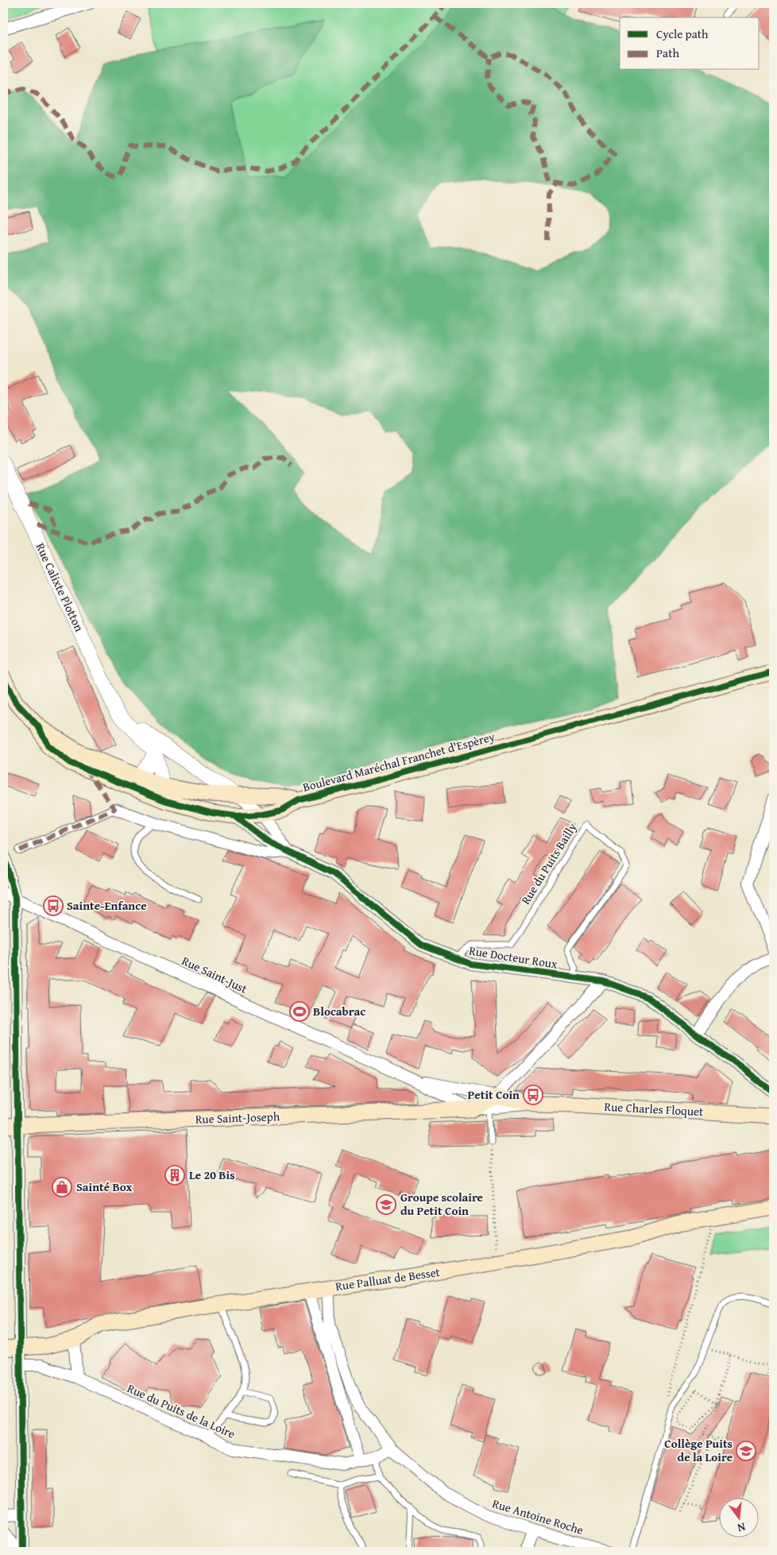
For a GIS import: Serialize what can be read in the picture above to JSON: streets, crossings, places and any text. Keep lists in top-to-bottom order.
{
  "streets": {
    "main road": [
      "Boulevard Maréchal Franchet d'Espèrey",
      "Rue Charles Floquet",
      "Rue Saint-Joseph",
      "Rue Palluat de Besset"
    ],
    "street": [
      "Rue Calixte Plotton",
      "Rue Docteur Roux",
      "Rue Saint-Just",
      "Rue du Puits de la Loire",
      "Rue Antoine Roche"
    ],
    "lane": ["Rue du Puits Bailly"]
  },
  "crossings": [
    ["Rue Calixte Plotton", "Boulevard Maréchal Franchet d'Espèrey"],
    ["Rue Calixte Plotton", "Rue Docteur Roux"],
    ["Boulevard Maréchal Franchet d'Espèrey", "Rue Docteur Roux"],
    ["Rue du Puits Bailly", "Rue Docteur Roux"],
    ["Rue Saint-Just", "Rue Charles Floquet"],
    ["Rue Saint-Just", "Rue Saint-Joseph"],
    ["Rue Palluat de Besset", "Rue Antoine Roche"],
    ["Rue du Puits de la Loire", "Rue Antoine Roche"]
  ],
  "places": {
    "bus stop": ["Sainte-Enfance", "Petit Coin"],
    "sports": ["Blocabrac"],
    "building": ["Le 20 Bis"],
    "shop": ["Sainté Box"],
    "school or university": ["Groupe scolaire du Petit Coin", "Collège Puits de la Loire"]
  },
  "legend": ["Cycle path", "Path"],
  "north": "bottom"
}
